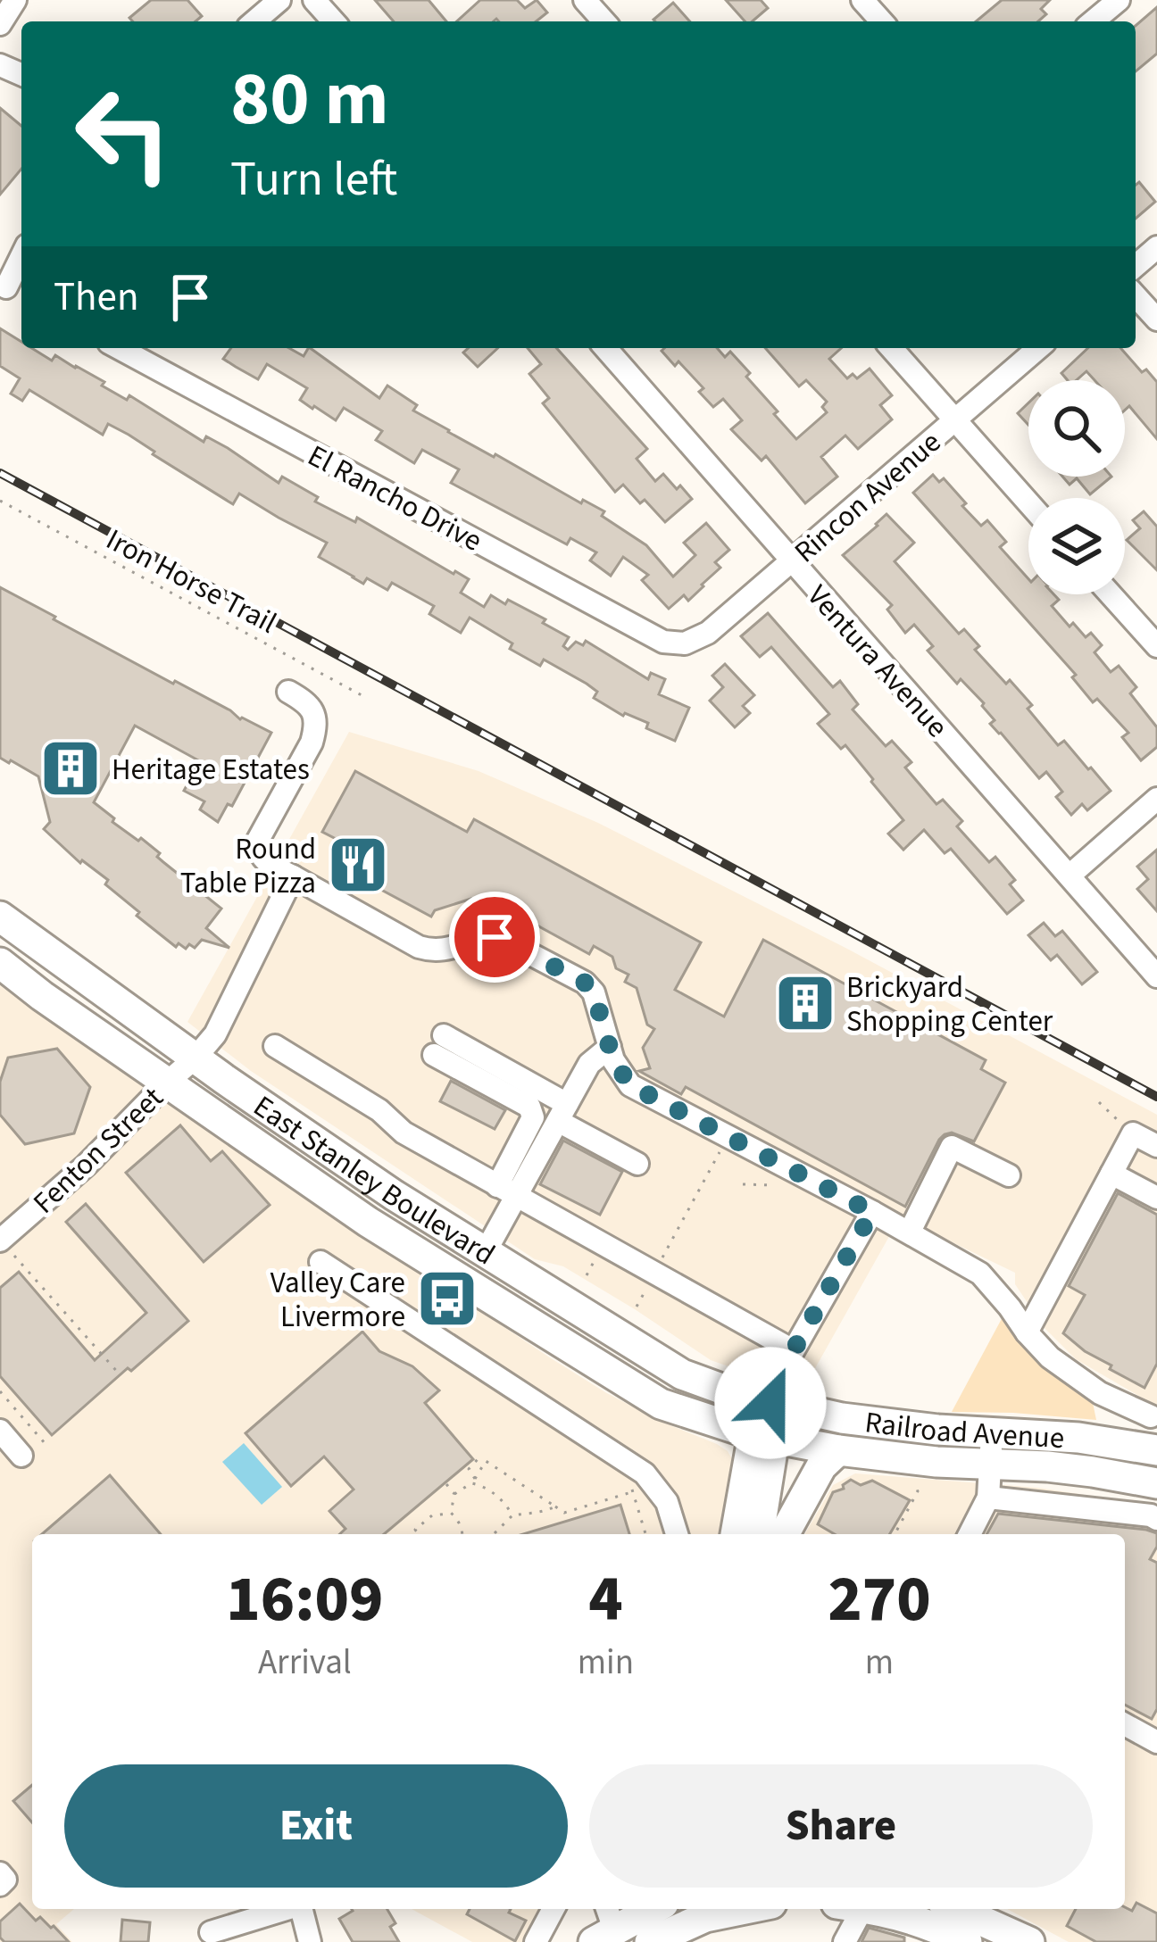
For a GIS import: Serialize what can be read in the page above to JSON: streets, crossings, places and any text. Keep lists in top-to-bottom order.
{
  "streets": {
    "main road": ["East Stanley Boulevard", "Railroad Avenue"],
    "street": [
      "Rincon Avenue",
      "El Rancho Drive",
      "Ventura Avenue",
      "Fenton Street"
    ],
    "path": ["Iron Horse Trail"]
  },
  "crossings": [
    ["Rincon Avenue", "El Rancho Drive"],
    ["Rincon Avenue", "Ventura Avenue"],
    ["Fenton Street", "East Stanley Boulevard"],
    ["East Stanley Boulevard", "Railroad Avenue"]
  ],
  "places": {
    "building": ["Heritage Estates", "Brickyard Shopping Center"],
    "restaurant": ["Round Table Pizza"],
    "bus stop": ["Valley Care Livermore"]
  },
  "page": {
    "turn": ["80 m", "Turn left"],
    "then": "Then",
    "eta": [
      "16:09",
      "Arrival",
      "4",
      "min",
      "270",
      "m"
    ],
    "buttons": ["Exit", "Share"]
  }
}
